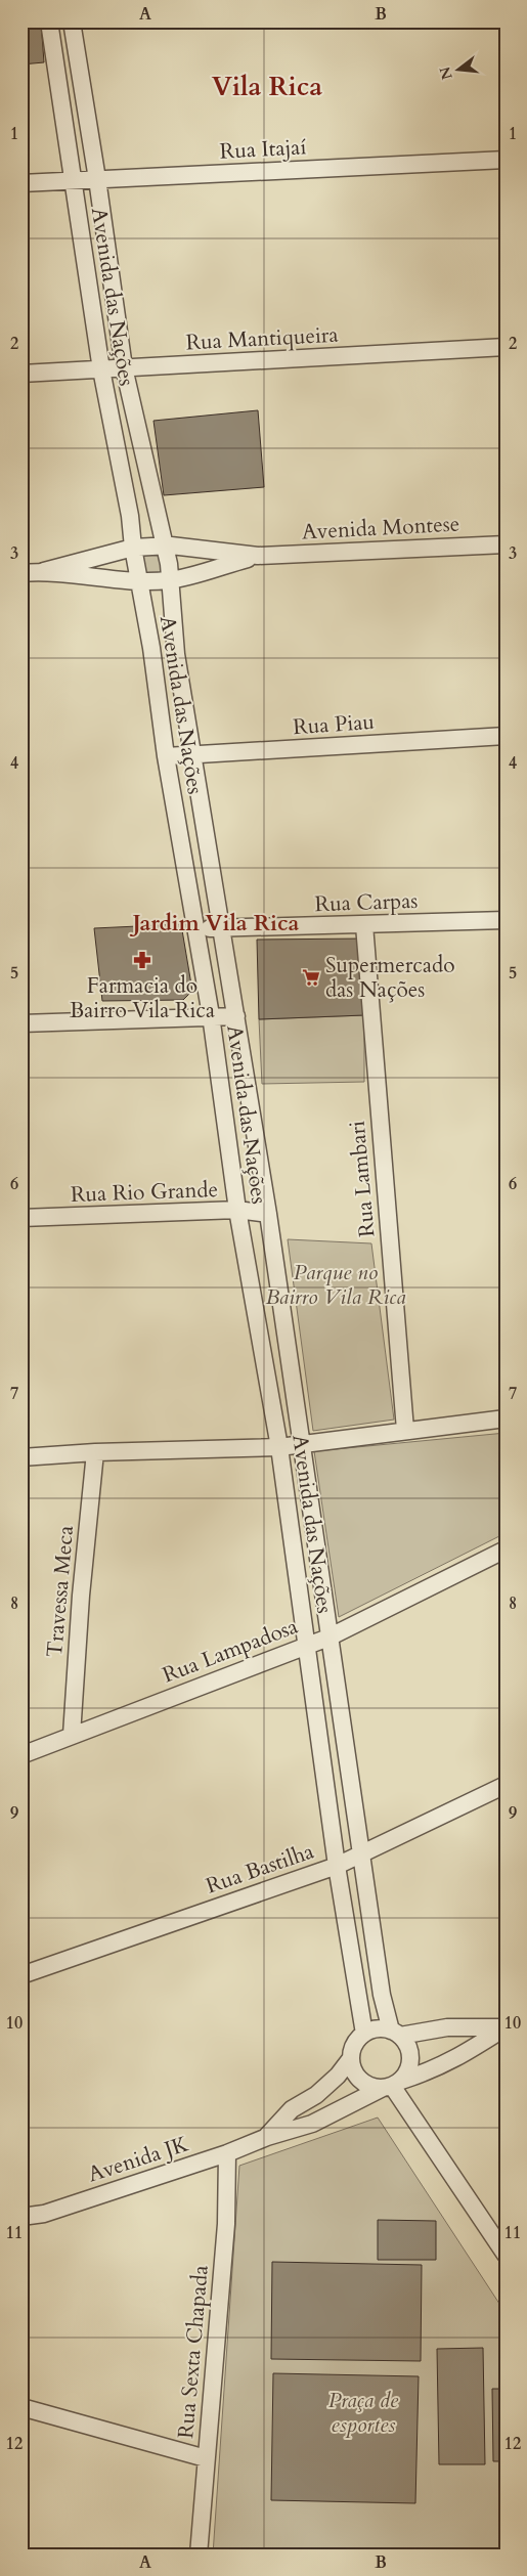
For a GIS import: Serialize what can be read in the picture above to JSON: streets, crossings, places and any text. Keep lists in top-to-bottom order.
{
  "streets": {
    "street": [
      "Rua Itajaí",
      "Avenida das Nações",
      "Rua Mantiqueira",
      "Avenida Montese",
      "Rua Piau",
      "Rua Carpas",
      "Rua Lambari",
      "Rua Rio Grande",
      "Travessa Meca",
      "Rua Lampadosa",
      "Rua Bastilha",
      "Avenida JK",
      "Rua Sexta Chapada"
    ]
  },
  "crossings": [
    ["Rua Itajaí", "Avenida das Nações"],
    ["Avenida das Nações", "Rua Mantiqueira"],
    ["Avenida das Nações", "Avenida Montese"],
    ["Avenida das Nações", "Rua Piau"],
    ["Avenida das Nações", "Rua Carpas"],
    ["Avenida das Nações", "Rua Rio Grande"],
    ["Avenida das Nações", "Rua Lampadosa"],
    ["Avenida das Nações", "Rua Bastilha"],
    ["Avenida das Nações", "Avenida JK"],
    ["Rua Carpas", "Rua Lambari"],
    ["Travessa Meca", "Rua Lampadosa"],
    ["Avenida JK", "Rua Sexta Chapada"]
  ],
  "districts": ["Vila Rica", "Jardim Vila Rica"],
  "parks": ["Parque no Bairro Vila Rica", "Praça de esportes"],
  "places": {
    "pharmacy": ["Farmacia do Bairro Vila Rica"],
    "supermarket": ["Supermercado das Nações"]
  },
  "north": "left",
  "grid": {
    "columns": ["A", "B"],
    "rows": [
      "1",
      "2",
      "3",
      "4",
      "5",
      "6",
      "7",
      "8",
      "9",
      "10",
      "11",
      "12"
    ]
  }
}
